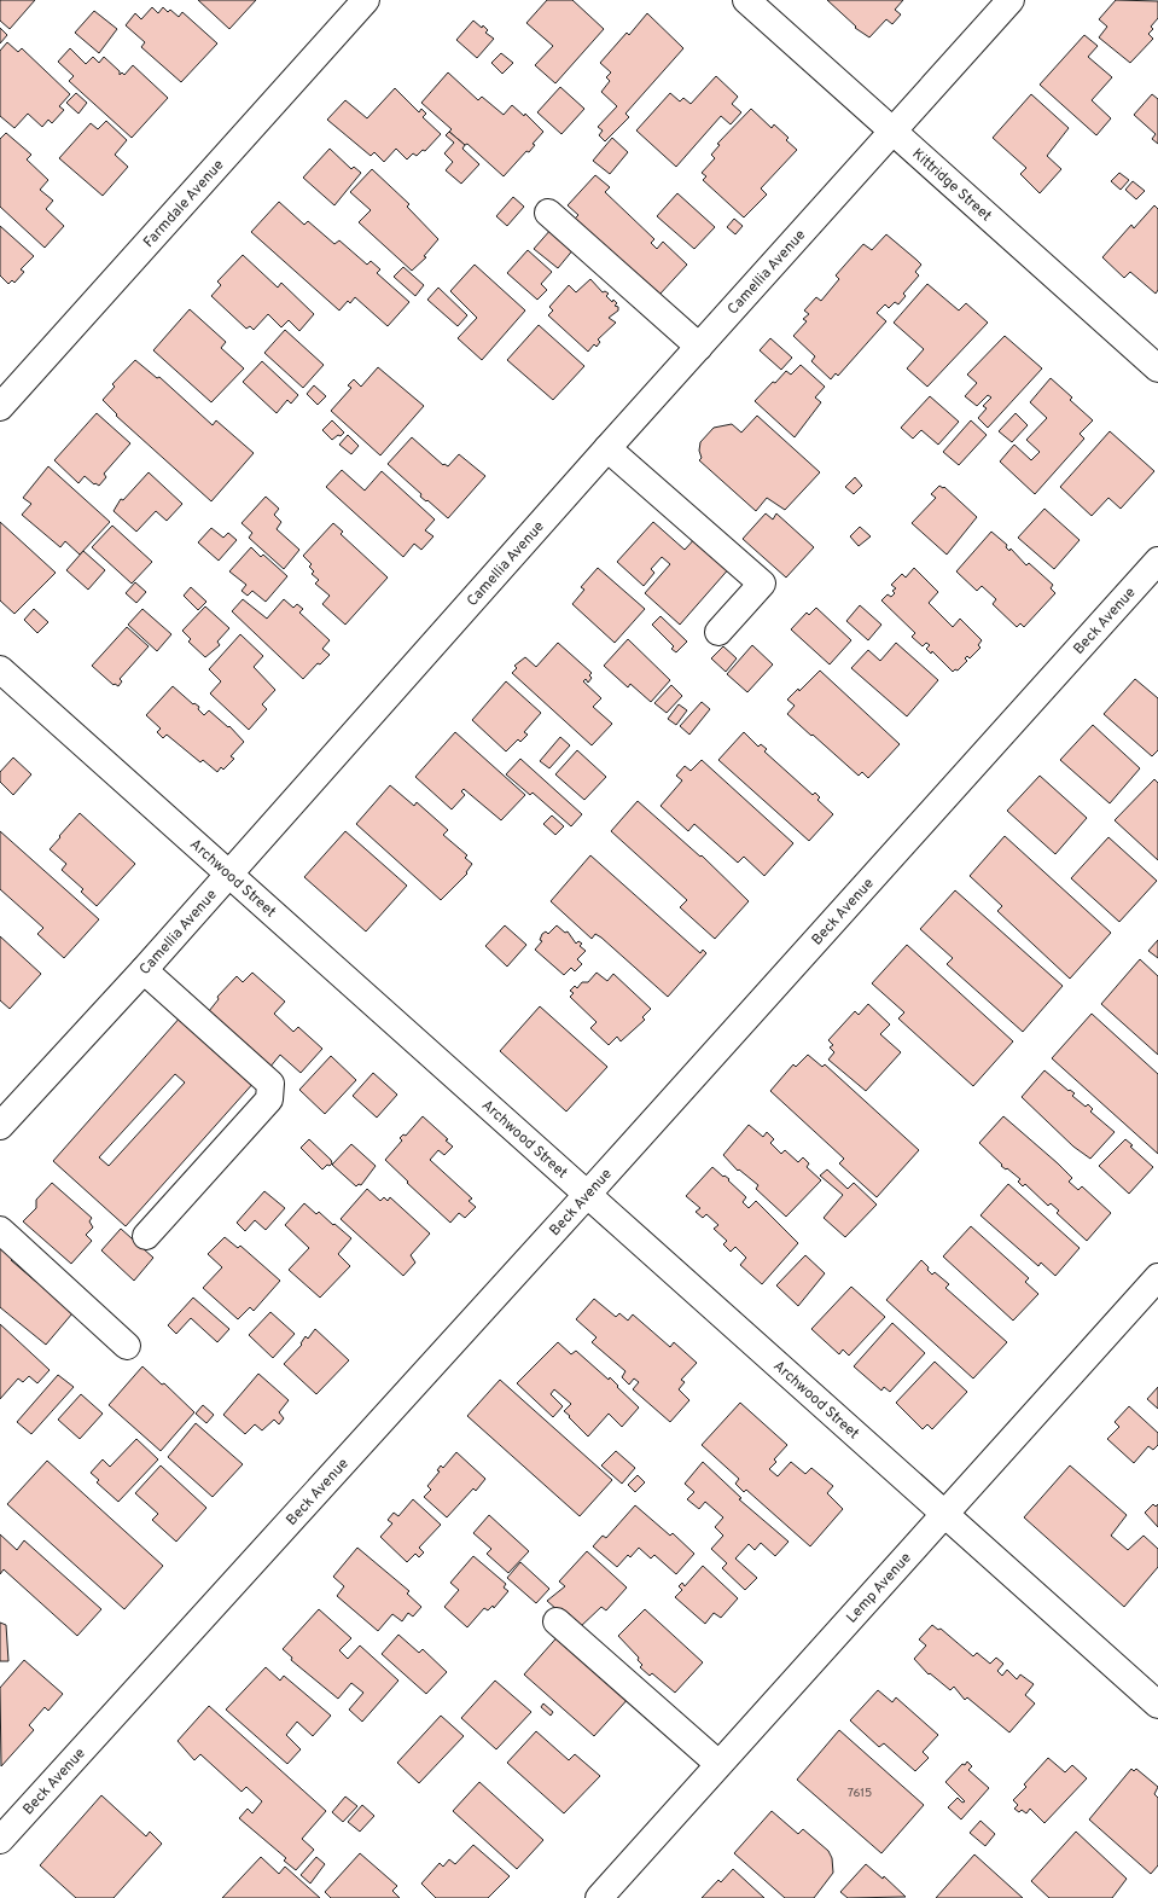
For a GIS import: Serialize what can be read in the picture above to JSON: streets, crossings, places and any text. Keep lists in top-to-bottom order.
{
  "streets": {
    "street": [
      "Kittridge Street",
      "Farmdale Avenue",
      "Camellia Avenue",
      "Beck Avenue",
      "Archwood Street",
      "Lemp Avenue"
    ]
  },
  "crossings": [
    ["Kittridge Street", "Camellia Avenue"],
    ["Camellia Avenue", "Archwood Street"],
    ["Beck Avenue", "Archwood Street"],
    ["Archwood Street", "Lemp Avenue"]
  ],
  "house_numbers": ["7615"]
}
